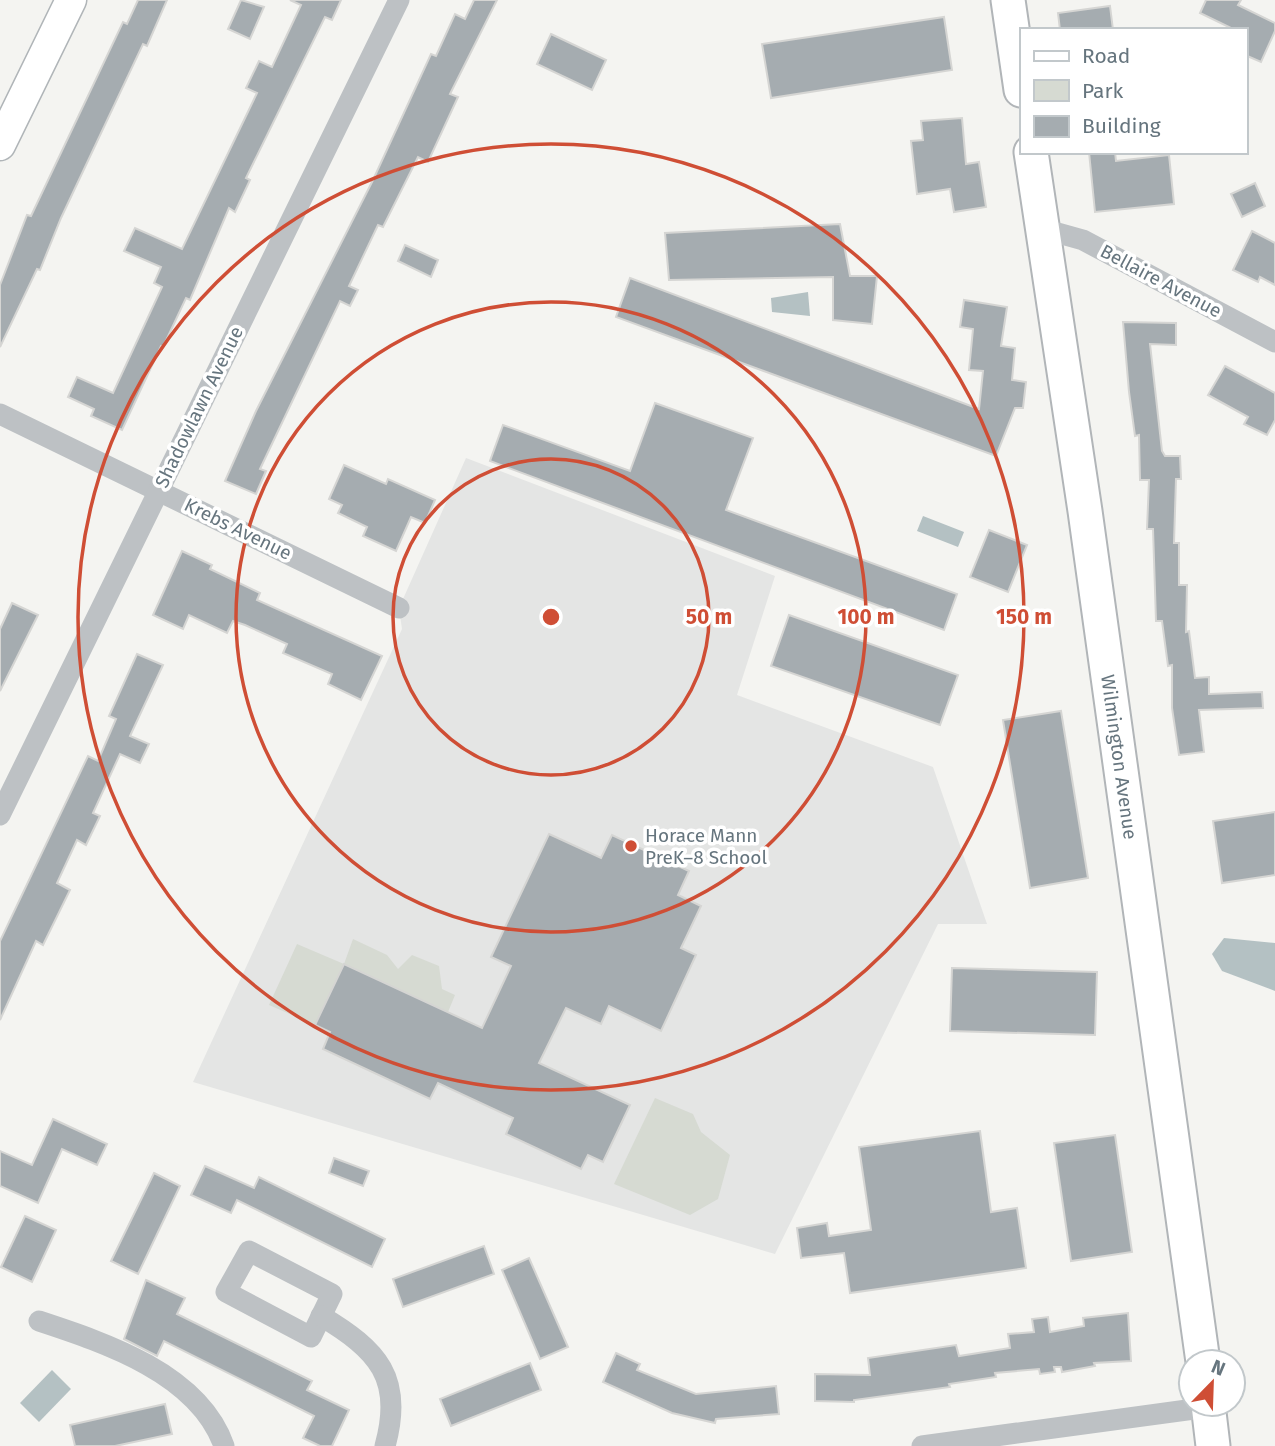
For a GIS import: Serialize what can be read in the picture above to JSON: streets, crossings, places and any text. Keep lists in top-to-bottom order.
{
  "streets": {
    "main road": ["Wilmington Avenue"],
    "street": ["Bellaire Avenue", "Shadowlawn Avenue", "Krebs Avenue"]
  },
  "crossings": [
    ["Bellaire Avenue", "Wilmington Avenue"],
    ["Shadowlawn Avenue", "Krebs Avenue"]
  ],
  "places": ["Horace Mann PreK–8 School"],
  "legend": ["Road", "Park", "Building"],
  "north": "top right",
  "rings": ["50 m", "100 m", "150 m"]
}
